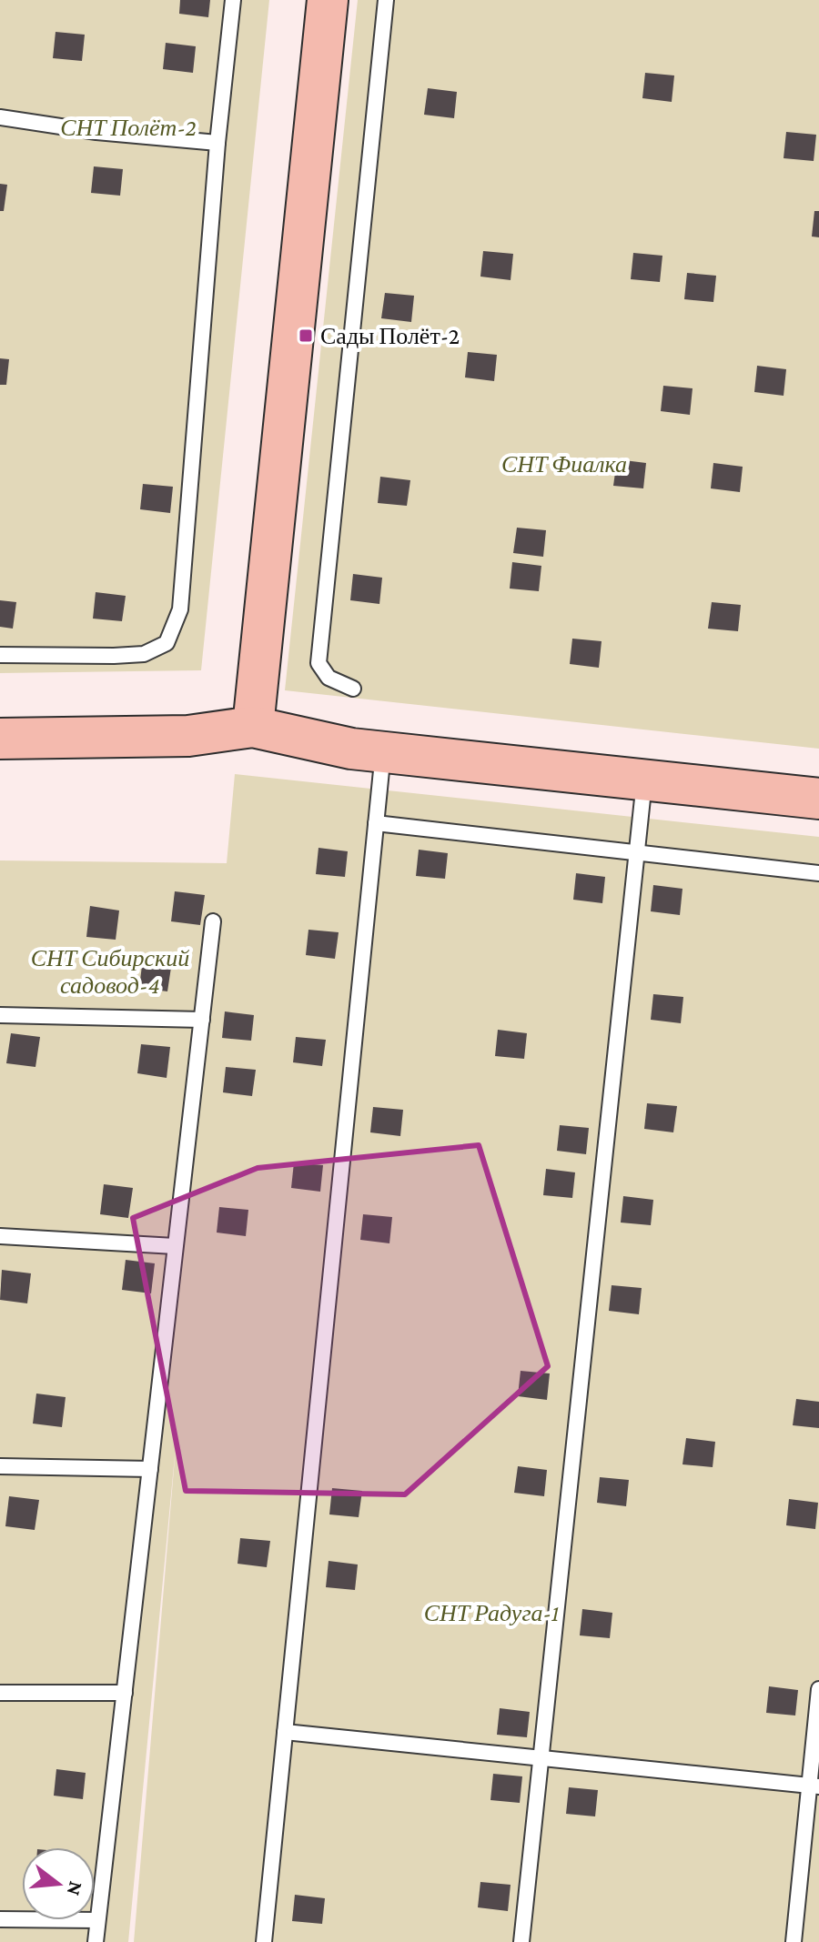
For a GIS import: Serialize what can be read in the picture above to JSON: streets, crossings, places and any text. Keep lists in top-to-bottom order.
{
  "parks": [
    "СНТ Полёт-2",
    "СНТ Фиалка",
    "СНТ Сибирский садовод-4",
    "СНТ Радуга-1"
  ],
  "places": {
    "transit": ["Сады Полёт-2"]
  },
  "north": "right"
}
